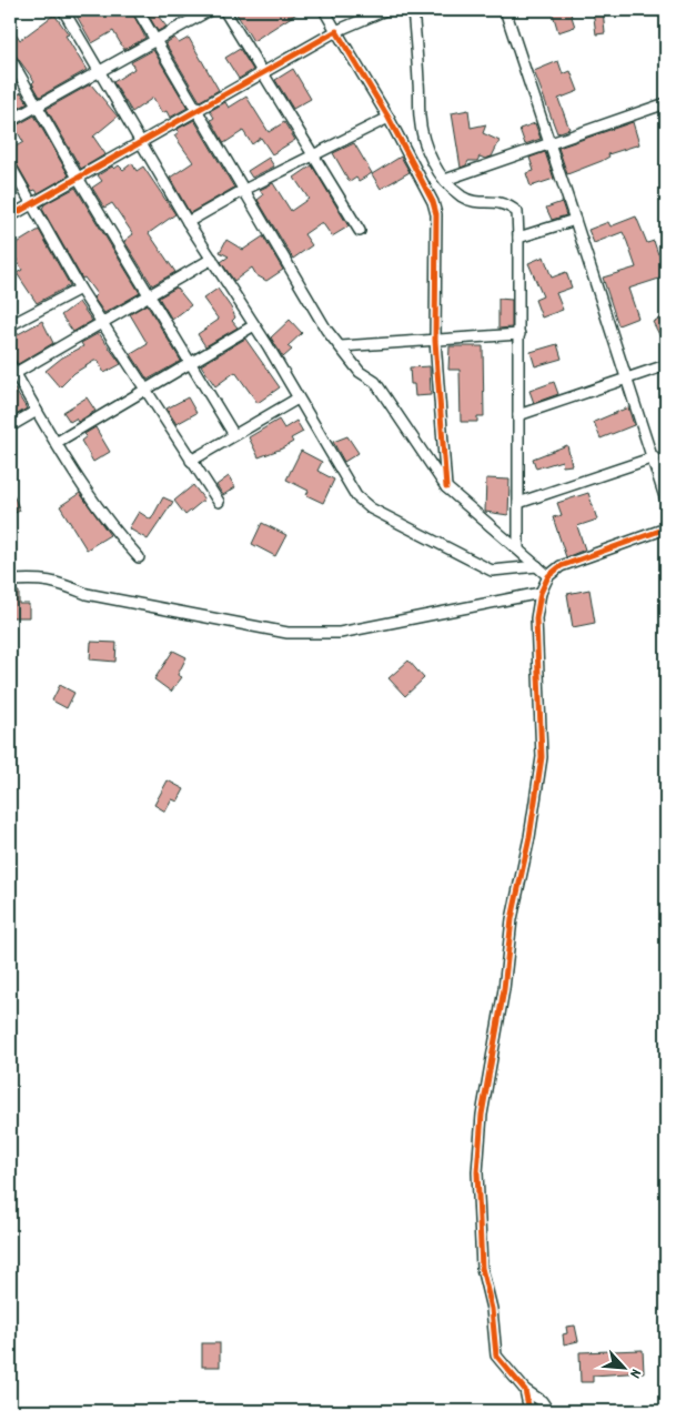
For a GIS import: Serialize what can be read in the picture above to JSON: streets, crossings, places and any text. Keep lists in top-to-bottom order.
{
  "north": "bottom right"
}
